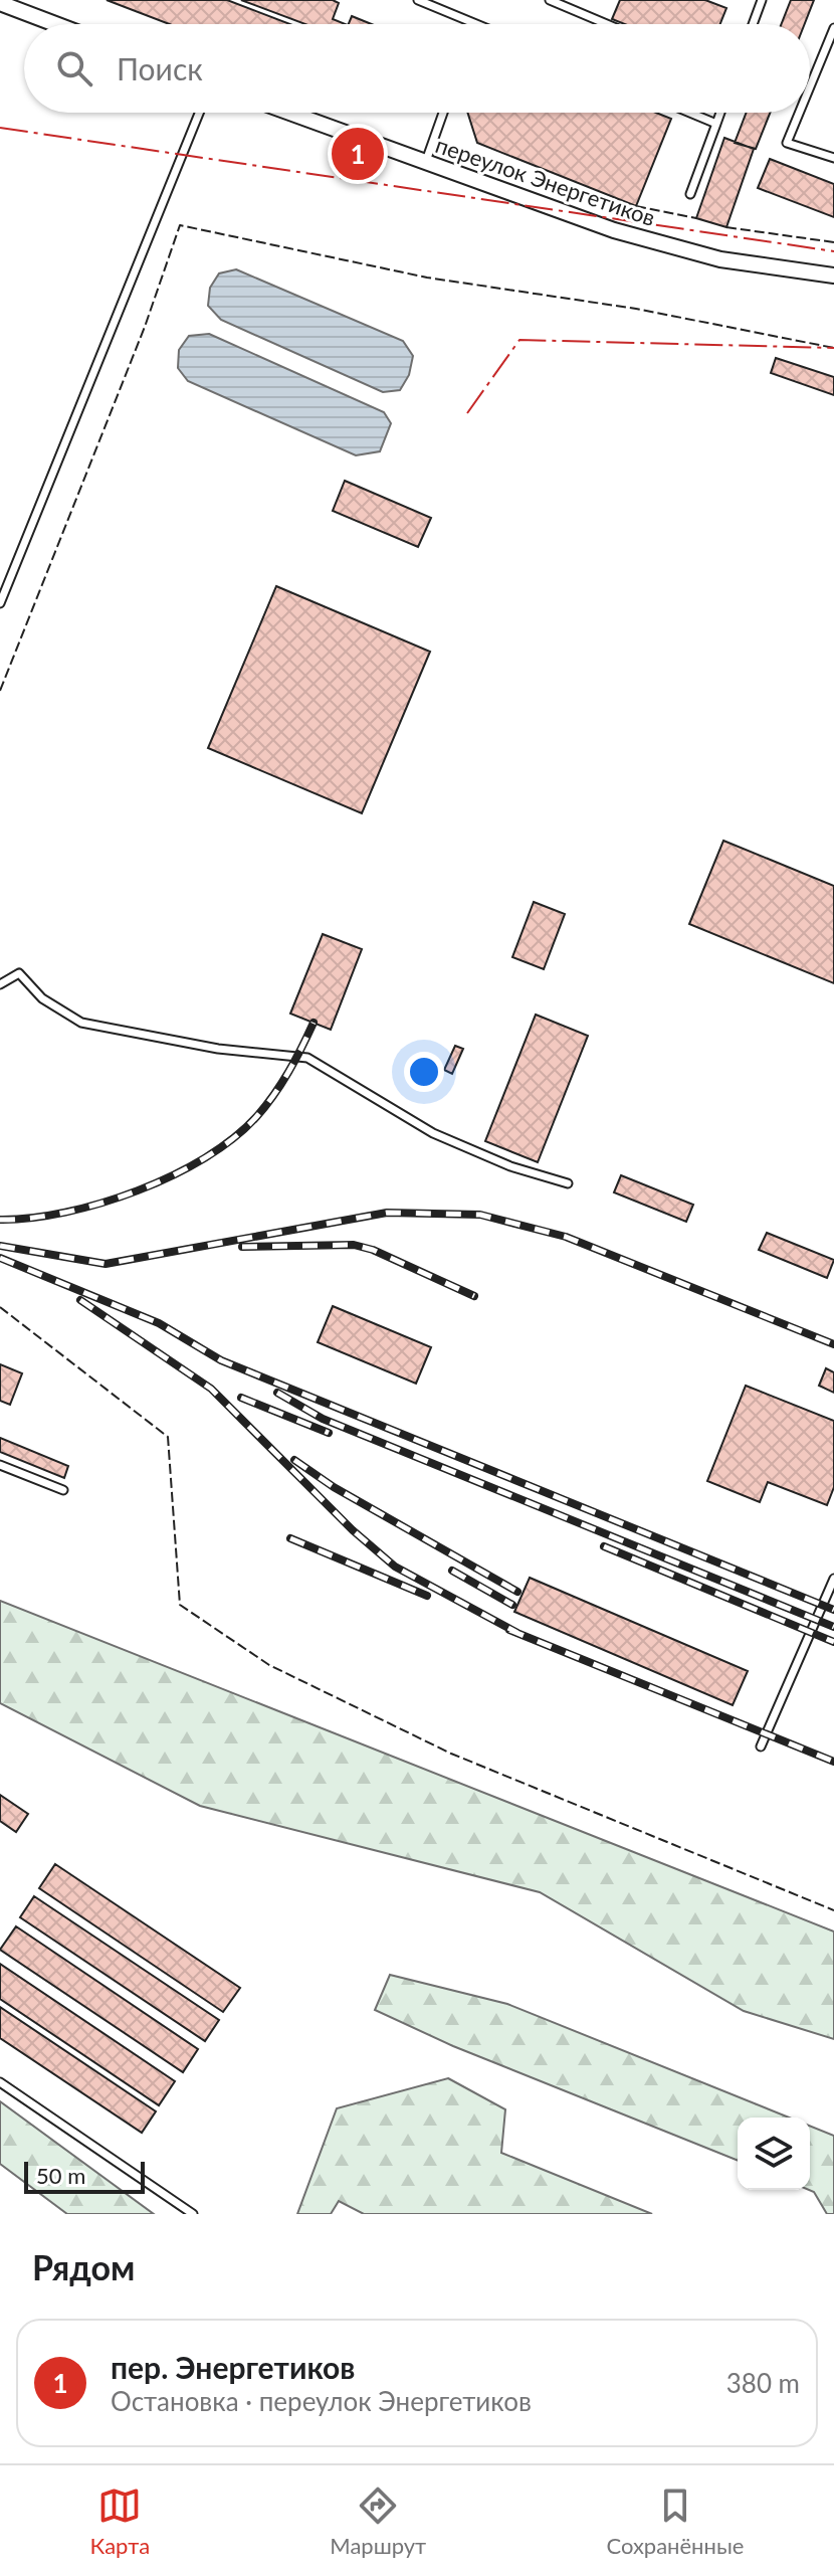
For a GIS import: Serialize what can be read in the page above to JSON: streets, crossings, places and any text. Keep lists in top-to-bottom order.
{
  "streets": {
    "street": ["переулок Энергетиков"]
  },
  "scale_bar": "50 m",
  "page": {
    "search": "Поиск",
    "pins": "1",
    "scale": "50 m",
    "heading": "Рядом",
    "list": [
      {
        "mark": "1",
        "name": "пер. Энергетиков",
        "note": "Остановка · переулок Энергетиков",
        "value": "380 m"
      }
    ],
    "nav": ["Карта", "Маршрут", "Сохранённые"]
  }
}
